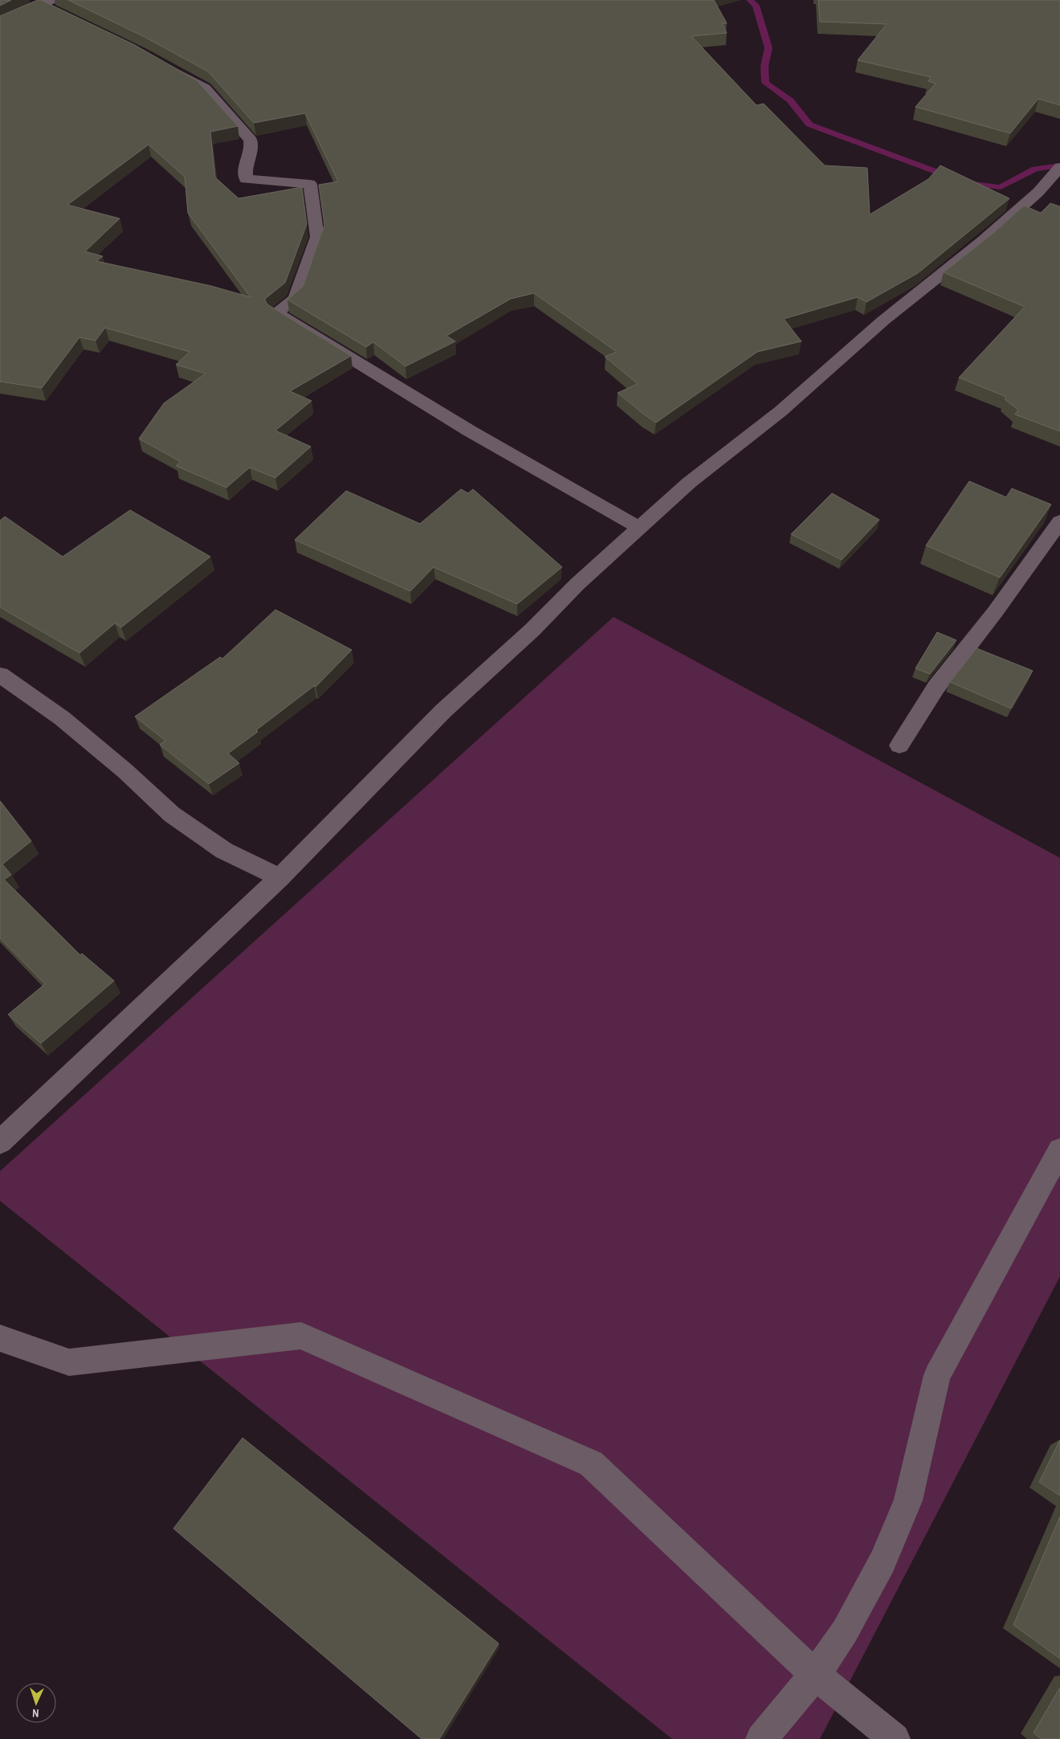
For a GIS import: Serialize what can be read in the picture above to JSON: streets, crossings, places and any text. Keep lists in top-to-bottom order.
{
  "north": "bottom"
}
